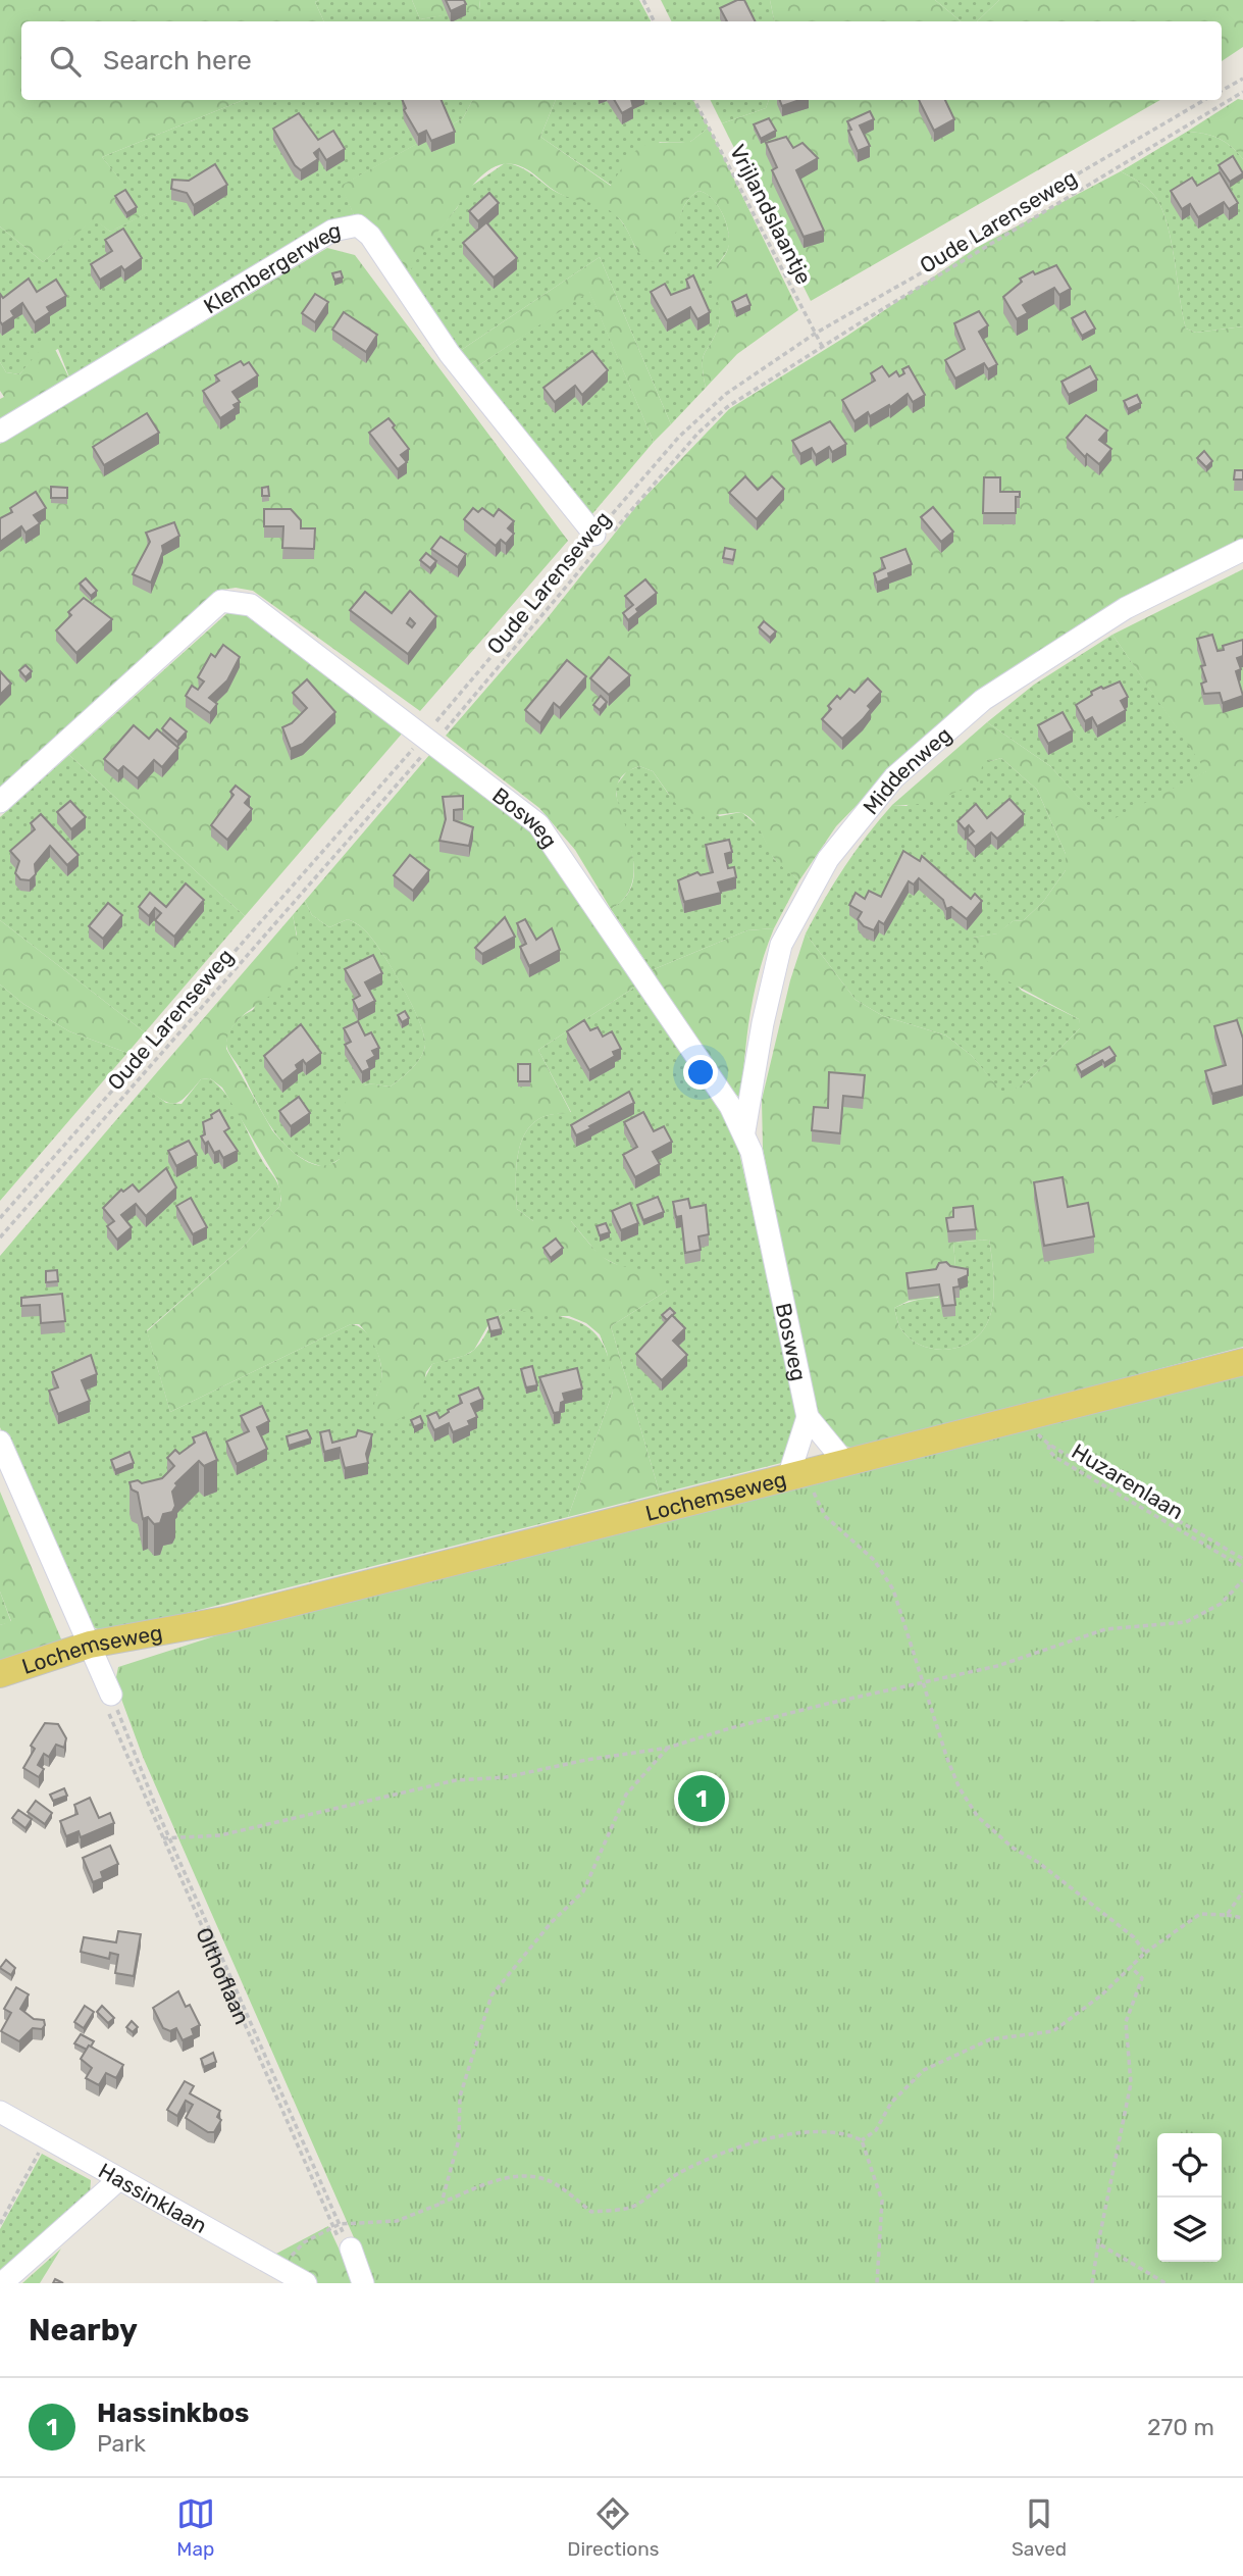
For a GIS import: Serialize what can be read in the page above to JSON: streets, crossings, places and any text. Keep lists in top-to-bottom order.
{
  "streets": {
    "main road": ["Lochemseweg"],
    "street": [
      "Klembergerweg",
      "Middenweg",
      "Bosweg",
      "Hassinklaan"
    ],
    "path": [
      "Vrijlandslaantje",
      "Oude Larenseweg",
      "Huzarenlaan",
      "Olthoflaan"
    ]
  },
  "crossings": [
    ["Vrijlandslaantje", "Oude Larenseweg"],
    ["Oude Larenseweg", "Klembergerweg"],
    ["Oude Larenseweg", "Bosweg"],
    ["Middenweg", "Bosweg"],
    ["Bosweg", "Lochemseweg"]
  ],
  "page": {
    "search": "Search here",
    "pins": "1",
    "heading": "Nearby",
    "list": [
      {
        "mark": "1",
        "name": "Hassinkbos",
        "note": "Park",
        "value": "270 m"
      }
    ],
    "nav": ["Map", "Directions", "Saved"]
  }
}
